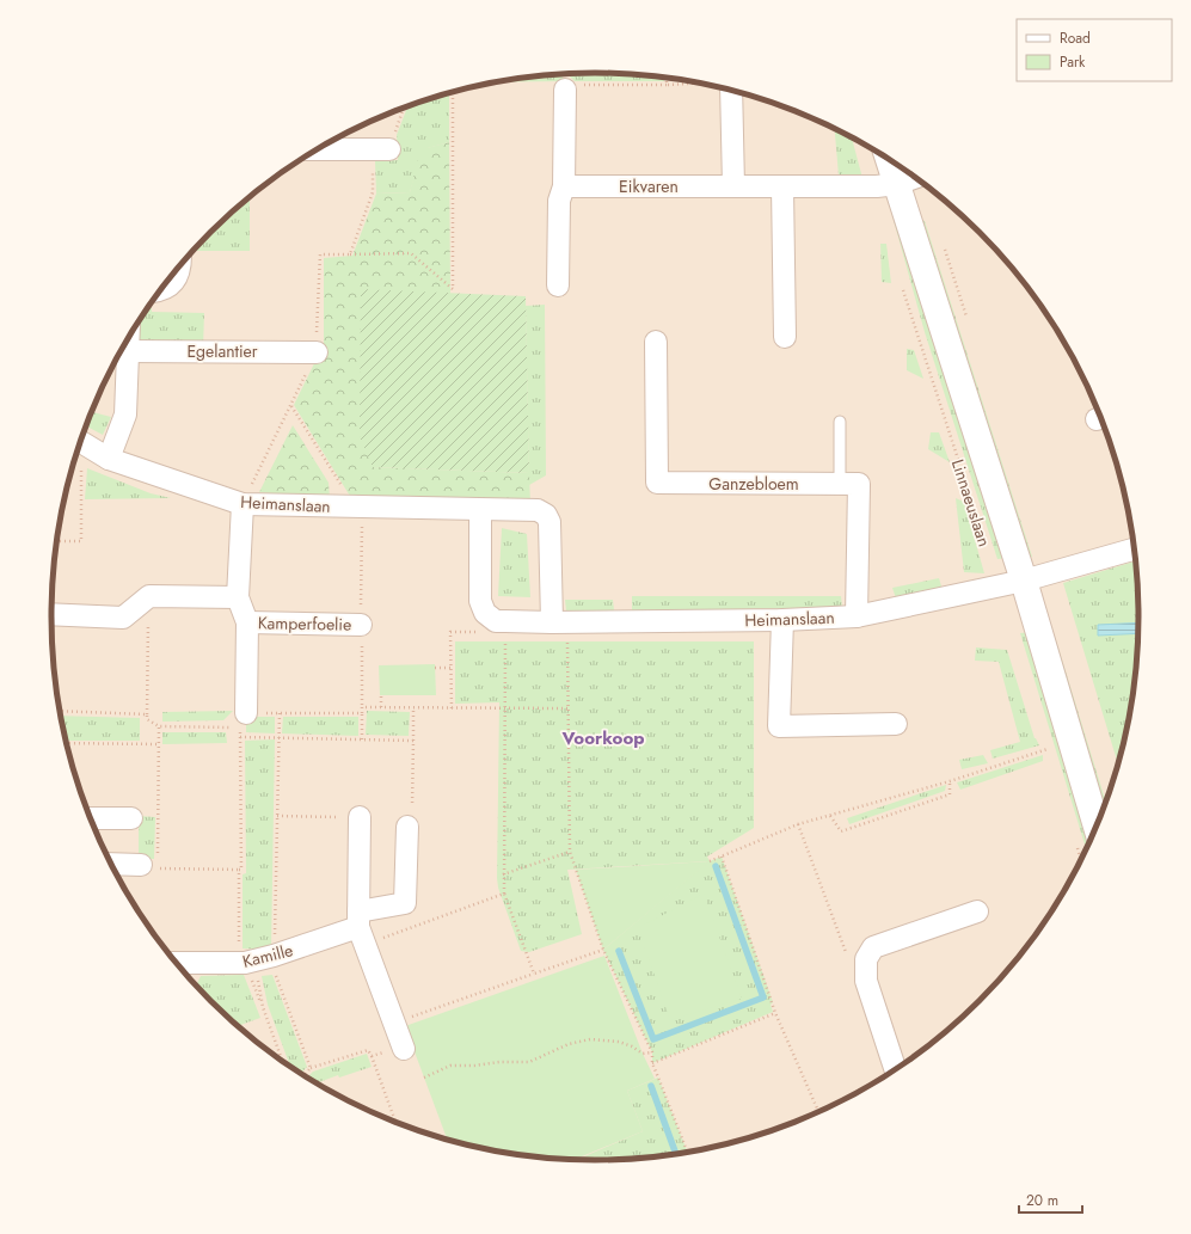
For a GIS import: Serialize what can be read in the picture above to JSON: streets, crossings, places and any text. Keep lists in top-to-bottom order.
{
  "streets": {
    "street": [
      "Eikvaren",
      "Egelantier",
      "Ganzebloem",
      "Linnaeuslaan",
      "Heimanslaan",
      "Kamperfoelie",
      "Kamille"
    ]
  },
  "crossings": [
    ["Eikvaren", "Linnaeuslaan"],
    ["Ganzebloem", "Heimanslaan"],
    ["Linnaeuslaan", "Heimanslaan"],
    ["Heimanslaan", "Kamperfoelie"]
  ],
  "districts": ["Voorkoop"],
  "legend": ["Road", "Park"],
  "scale_bar": "20 m"
}
